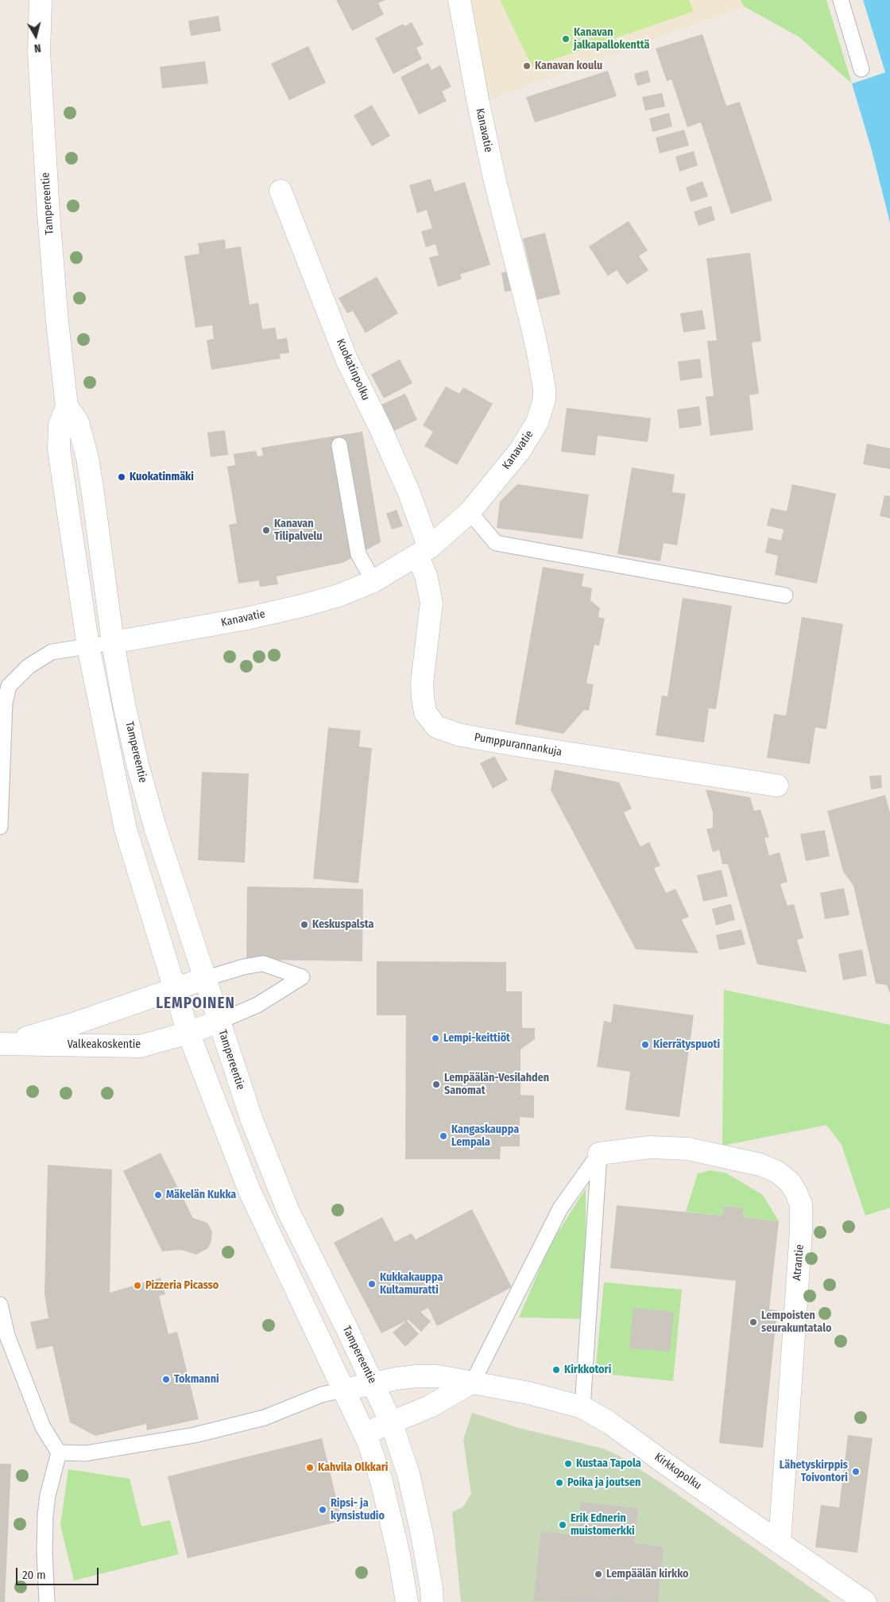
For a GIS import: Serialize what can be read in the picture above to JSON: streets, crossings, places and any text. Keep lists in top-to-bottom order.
{
  "streets": {
    "street": [
      "Kanavatie",
      "Tampereentie",
      "Kuokatinpolku",
      "Pumppurannankuja",
      "Valkeakoskentie",
      "Atrantie",
      "Kirkkopolku"
    ]
  },
  "crossings": [
    ["Kanavatie", "Tampereentie"],
    ["Kanavatie", "Kuokatinpolku"],
    ["Kanavatie", "Pumppurannankuja"],
    ["Tampereentie", "Valkeakoskentie"],
    ["Tampereentie", "Kirkkopolku"],
    ["Kuokatinpolku", "Pumppurannankuja"],
    ["Atrantie", "Kirkkopolku"]
  ],
  "districts": ["LEMPOINEN"],
  "places": [
    "Kanavan jalkapallokenttä",
    "Kanavan koulu",
    "Kuokatinmäki",
    "Kanavan Tilipalvelu",
    "Keskuspalsta",
    "Lempi-keittiöt",
    "Kierrätyspuoti",
    "Lempäälän-Vesilahden Sanomat",
    "Kangaskauppa Lempala",
    "Mäkelän Kukka",
    "Kukkakauppa Kultamuratti",
    "Pizzeria Picasso",
    "Lempoisten seurakuntatalo",
    "Kirkkotori",
    "Tokmanni",
    "Kustaa Tapola",
    "Kahvila Olkkari",
    "Lähetyskirppis Toivontori",
    "Poika ja joutsen",
    "Ripsi- ja kynsistudio",
    "Erik Ednerin muistomerkki",
    "Lempäälän kirkko"
  ],
  "scale_bar": "20 m",
  "north": "bottom"
}
